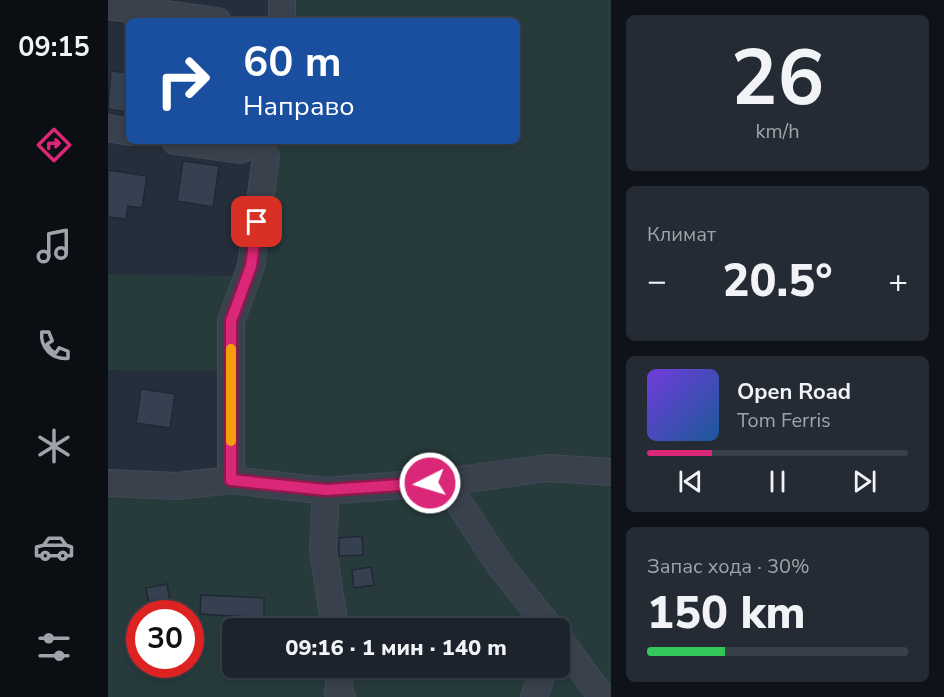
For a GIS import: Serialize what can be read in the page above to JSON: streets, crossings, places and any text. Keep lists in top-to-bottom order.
{
  "page": {
    "tabs": "09:15",
    "tile": [
      ["26", "km/h"],
      "Климат",
      ["Запас хода · 30%", "150 km"]
    ],
    "turn": ["60 m", "Направо"],
    "heat": ["−", "20.5°", "+"],
    "song": ["Open Road", "Tom Ferris"],
    "limit": "30",
    "trip": "09:16 · 1 мин · 140 m"
  }
}
